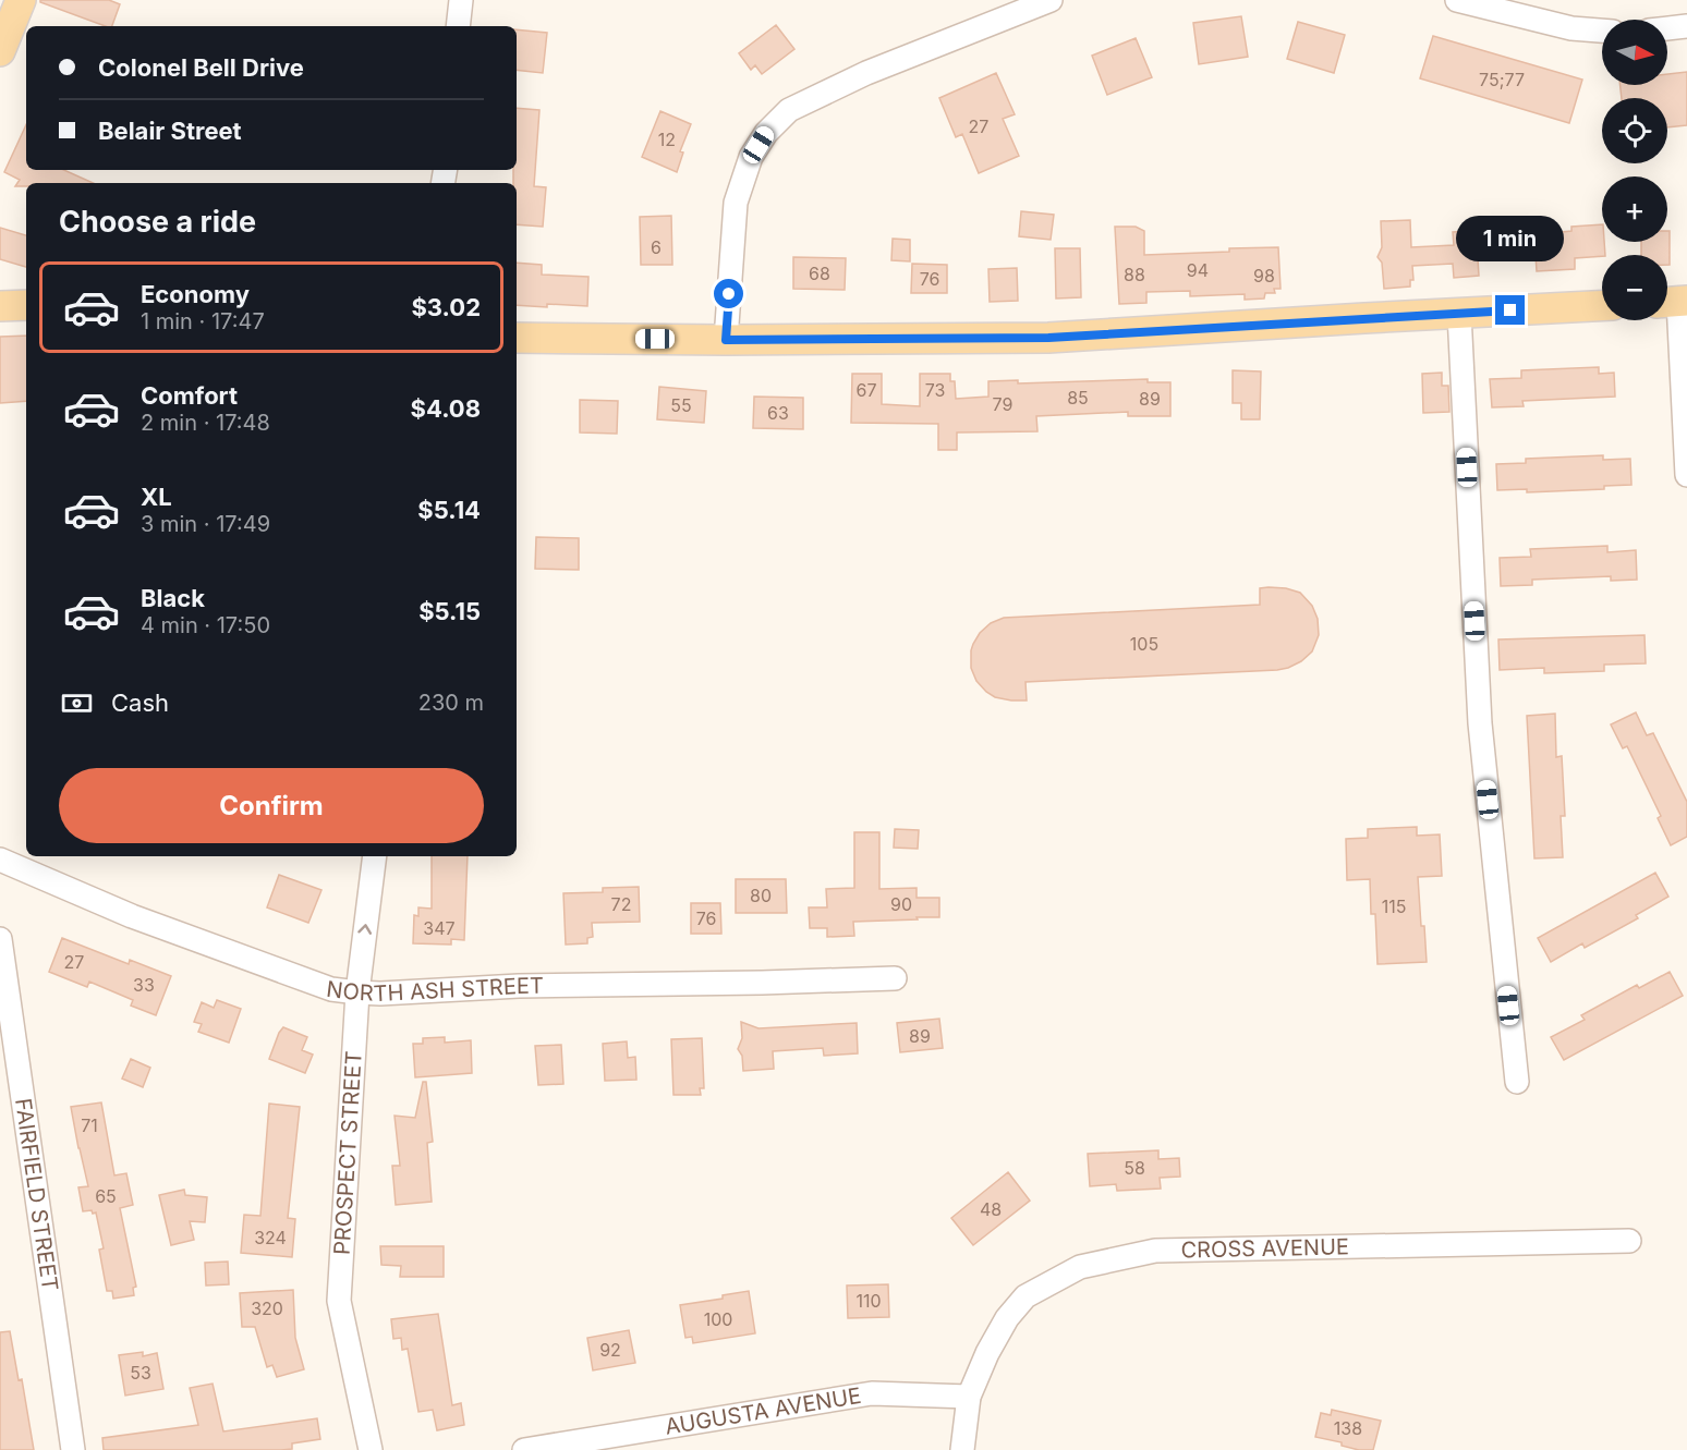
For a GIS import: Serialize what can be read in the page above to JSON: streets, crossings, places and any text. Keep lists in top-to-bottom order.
{
  "streets": {
    "street": [
      "NORTH ASH STREET",
      "PROSPECT STREET",
      "FAIRFIELD STREET",
      "CROSS AVENUE",
      "AUGUSTA AVENUE"
    ]
  },
  "crossings": [
    ["NORTH ASH STREET", "PROSPECT STREET"],
    ["CROSS AVENUE", "AUGUSTA AVENUE"]
  ],
  "house_numbers": [
    "75;77",
    "27",
    "12",
    "6",
    "94",
    "68",
    "88",
    "98",
    "76",
    "67",
    "73",
    "85",
    "89",
    "79",
    "55",
    "63",
    "105",
    "80",
    "72",
    "90",
    "115",
    "76",
    "347",
    "27",
    "33",
    "89",
    "71",
    "58",
    "65",
    "48",
    "324",
    "110",
    "320",
    "100",
    "92",
    "53",
    "138"
  ],
  "north": "right",
  "page": {
    "map_buttons": ["+", "−"],
    "banner": ["Colonel Bell Drive", "Belair Street"],
    "heading": "Choose a ride",
    "bubble": "1 min",
    "list": [
      {
        "name": "Economy",
        "note": "1 min · 17:47",
        "value": "$3.02"
      },
      {
        "name": "Comfort",
        "note": "2 min · 17:48",
        "value": "$4.08"
      },
      {
        "name": "XL",
        "note": "3 min · 17:49",
        "value": "$5.14"
      },
      {
        "name": "Black",
        "note": "4 min · 17:50",
        "value": "$5.15"
      }
    ],
    "pay": ["Cash", "230 m"],
    "buttons": "Confirm"
  }
}
